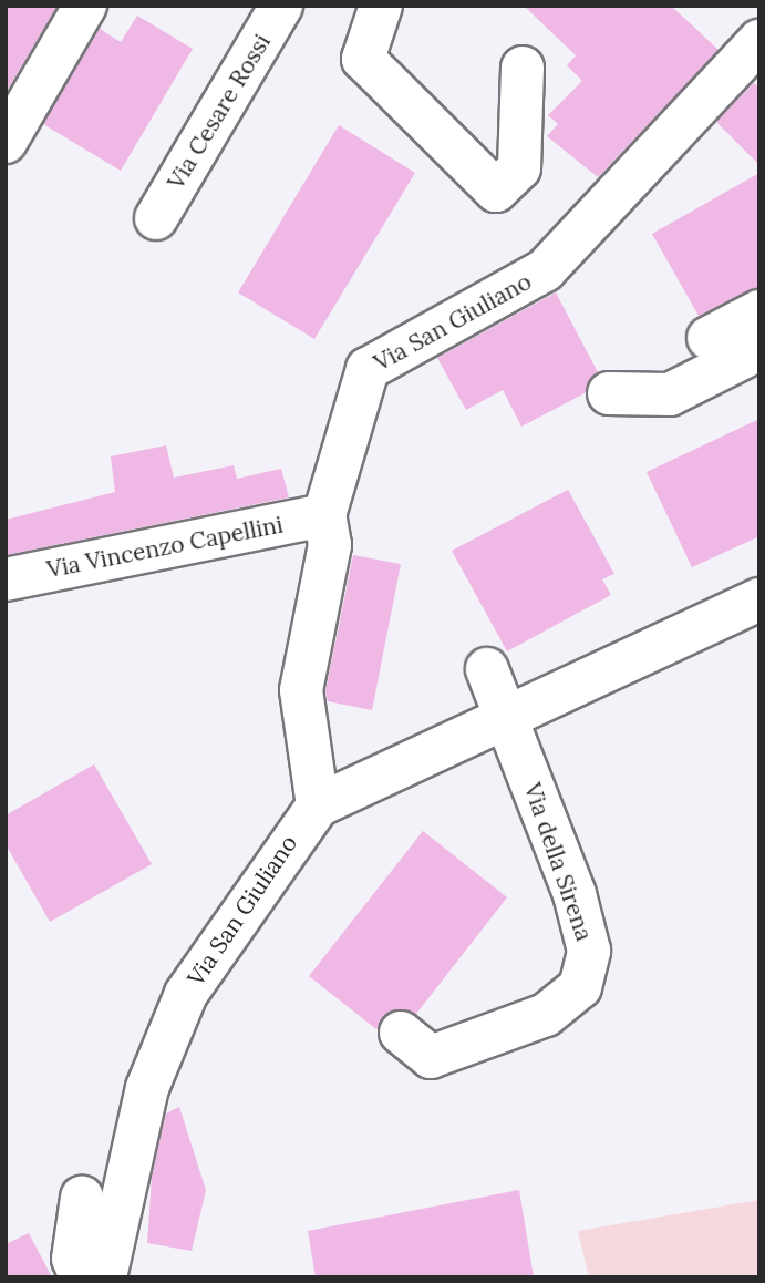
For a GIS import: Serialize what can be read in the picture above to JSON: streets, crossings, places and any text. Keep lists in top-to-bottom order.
{
  "streets": {
    "street": [
      "Via Cesare Rossi",
      "Via San Giuliano",
      "Via Vincenzo Capellini",
      "Via della Sirena"
    ]
  },
  "crossings": [
    ["Via San Giuliano", "Via Vincenzo Capellini"]
  ]
}
